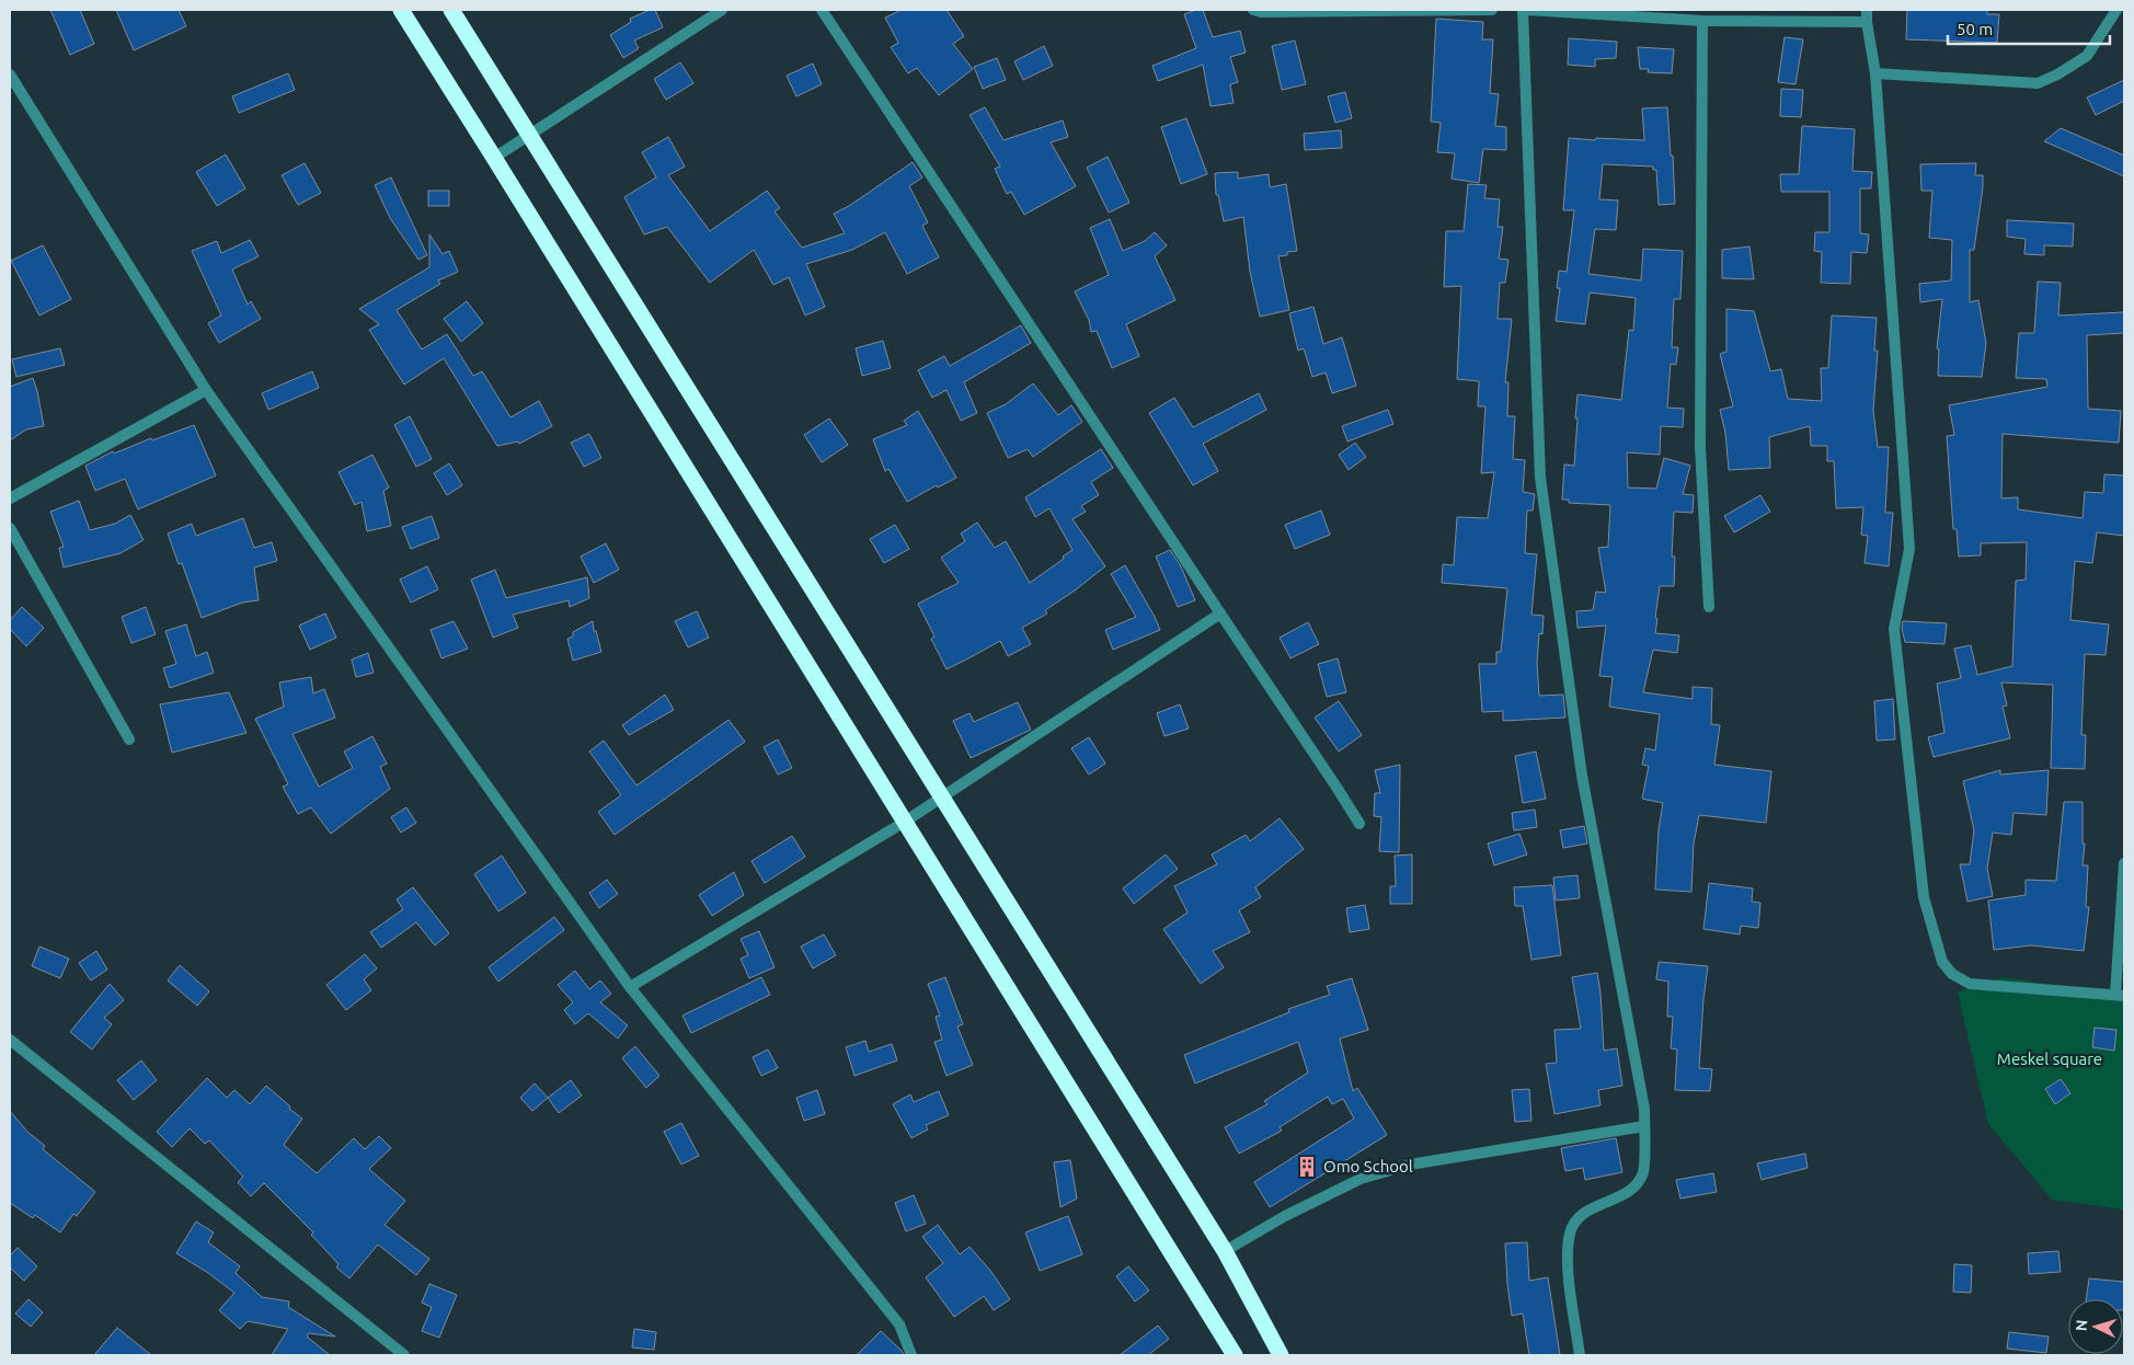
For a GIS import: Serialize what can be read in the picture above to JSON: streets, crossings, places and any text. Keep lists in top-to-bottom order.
{
  "parks": ["Meskel square"],
  "places": {
    "building": ["Omo School"]
  },
  "scale_bar": "50 m",
  "north": "left"
}
